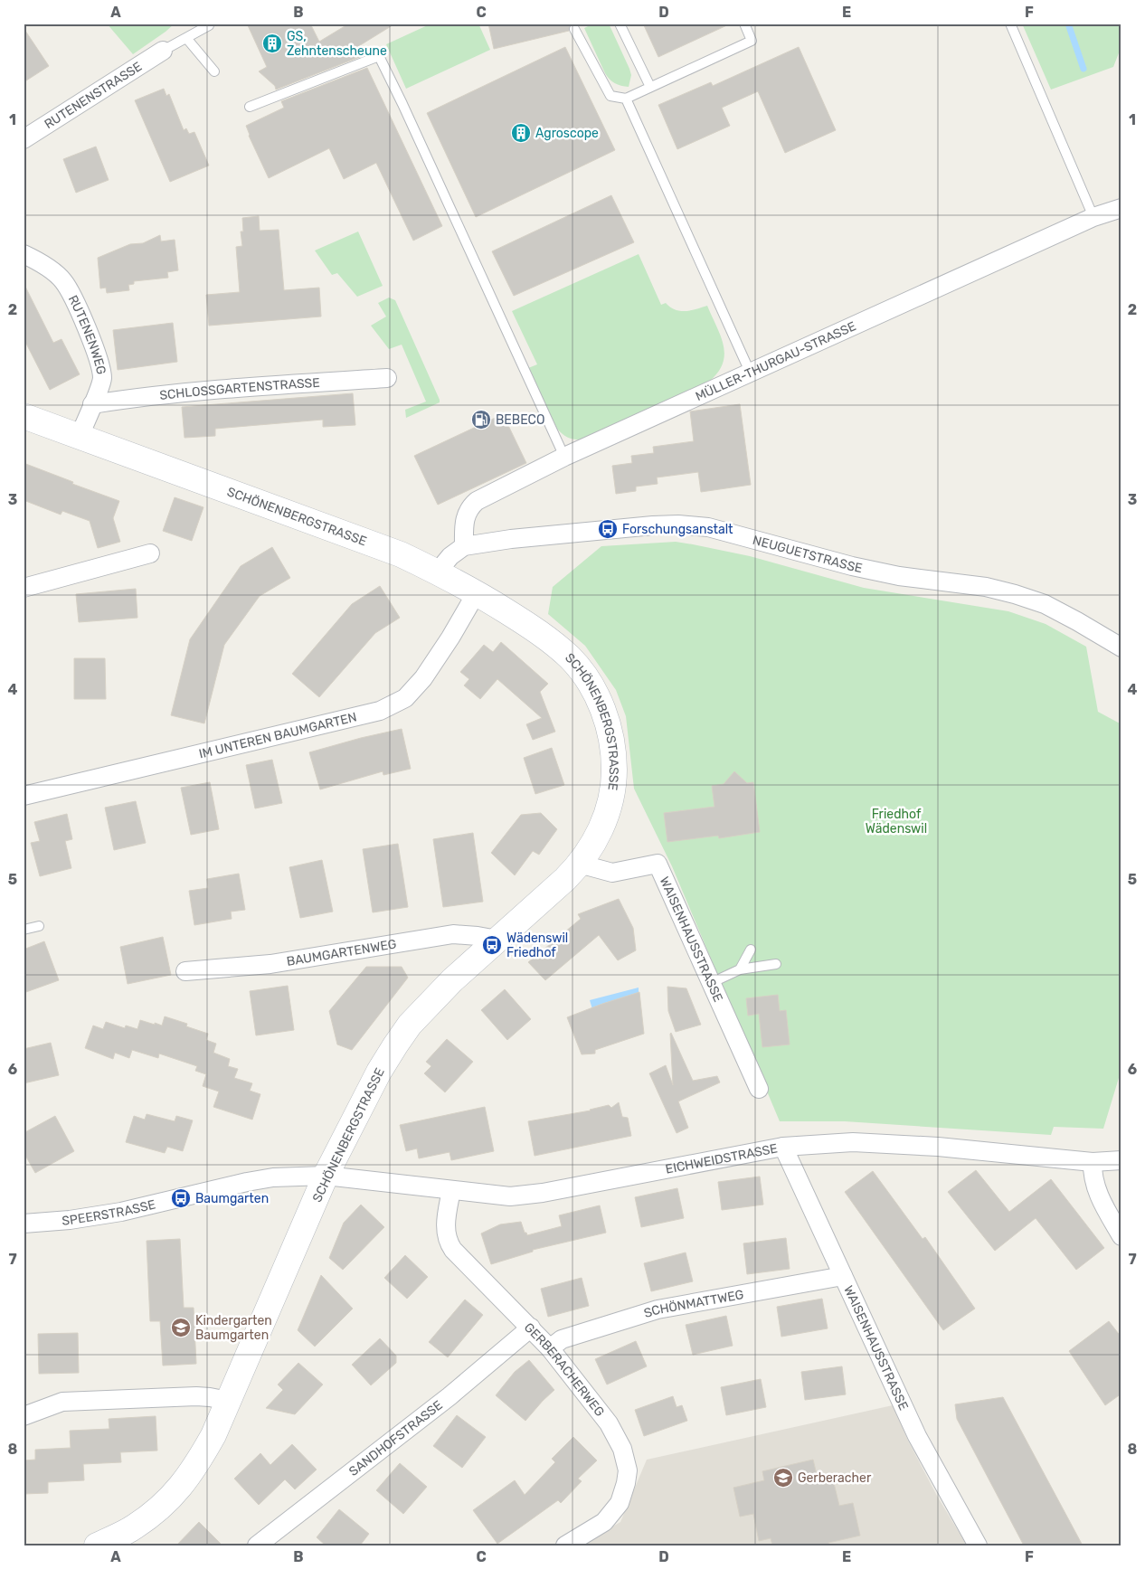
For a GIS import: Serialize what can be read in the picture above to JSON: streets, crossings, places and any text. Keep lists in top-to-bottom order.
{
  "streets": {
    "street": [
      "RUTENENSTRASSE",
      "RUTENENWEG",
      "MÜLLER-THURGAU-STRASSE",
      "SCHLOSSGARTENSTRASSE",
      "SCHÖNENBERGSTRASSE",
      "NEUGUETSTRASSE",
      "IM UNTEREN BAUMGARTEN",
      "WAISENHAUSSTRASSE",
      "BAUMGARTENWEG",
      "EICHWEIDSTRASSE",
      "SPEERSTRASSE",
      "SCHÖNMATTWEG",
      "GERBERACHERWEG",
      "SANDHOFSTRASSE"
    ]
  },
  "crossings": [
    ["RUTENENWEG", "SCHLOSSGARTENSTRASSE"],
    ["RUTENENWEG", "SCHÖNENBERGSTRASSE"],
    ["MÜLLER-THURGAU-STRASSE", "NEUGUETSTRASSE"],
    ["SCHÖNENBERGSTRASSE", "IM UNTEREN BAUMGARTEN"],
    ["SCHÖNENBERGSTRASSE", "WAISENHAUSSTRASSE"],
    ["SCHÖNENBERGSTRASSE", "BAUMGARTENWEG"],
    ["SCHÖNENBERGSTRASSE", "EICHWEIDSTRASSE"],
    ["SCHÖNENBERGSTRASSE", "SPEERSTRASSE"],
    ["WAISENHAUSSTRASSE", "EICHWEIDSTRASSE"],
    ["WAISENHAUSSTRASSE", "SCHÖNMATTWEG"],
    ["EICHWEIDSTRASSE", "SPEERSTRASSE"],
    ["EICHWEIDSTRASSE", "GERBERACHERWEG"],
    ["SCHÖNMATTWEG", "GERBERACHERWEG"],
    ["GERBERACHERWEG", "SANDHOFSTRASSE"]
  ],
  "parks": ["Friedhof Wädenswil"],
  "places": {
    "building": ["GS, Zehntenscheune", "Agroscope"],
    "fuel station": ["BEBECO"],
    "bus stop": ["Forschungsanstalt", "Wädenswil Friedhof", "Baumgarten"],
    "school or university": ["Kindergarten Baumgarten", "Gerberacher"]
  },
  "grid": {
    "columns": [
      "A",
      "B",
      "C",
      "D",
      "E",
      "F"
    ],
    "rows": [
      "1",
      "2",
      "3",
      "4",
      "5",
      "6",
      "7",
      "8"
    ]
  }
}
